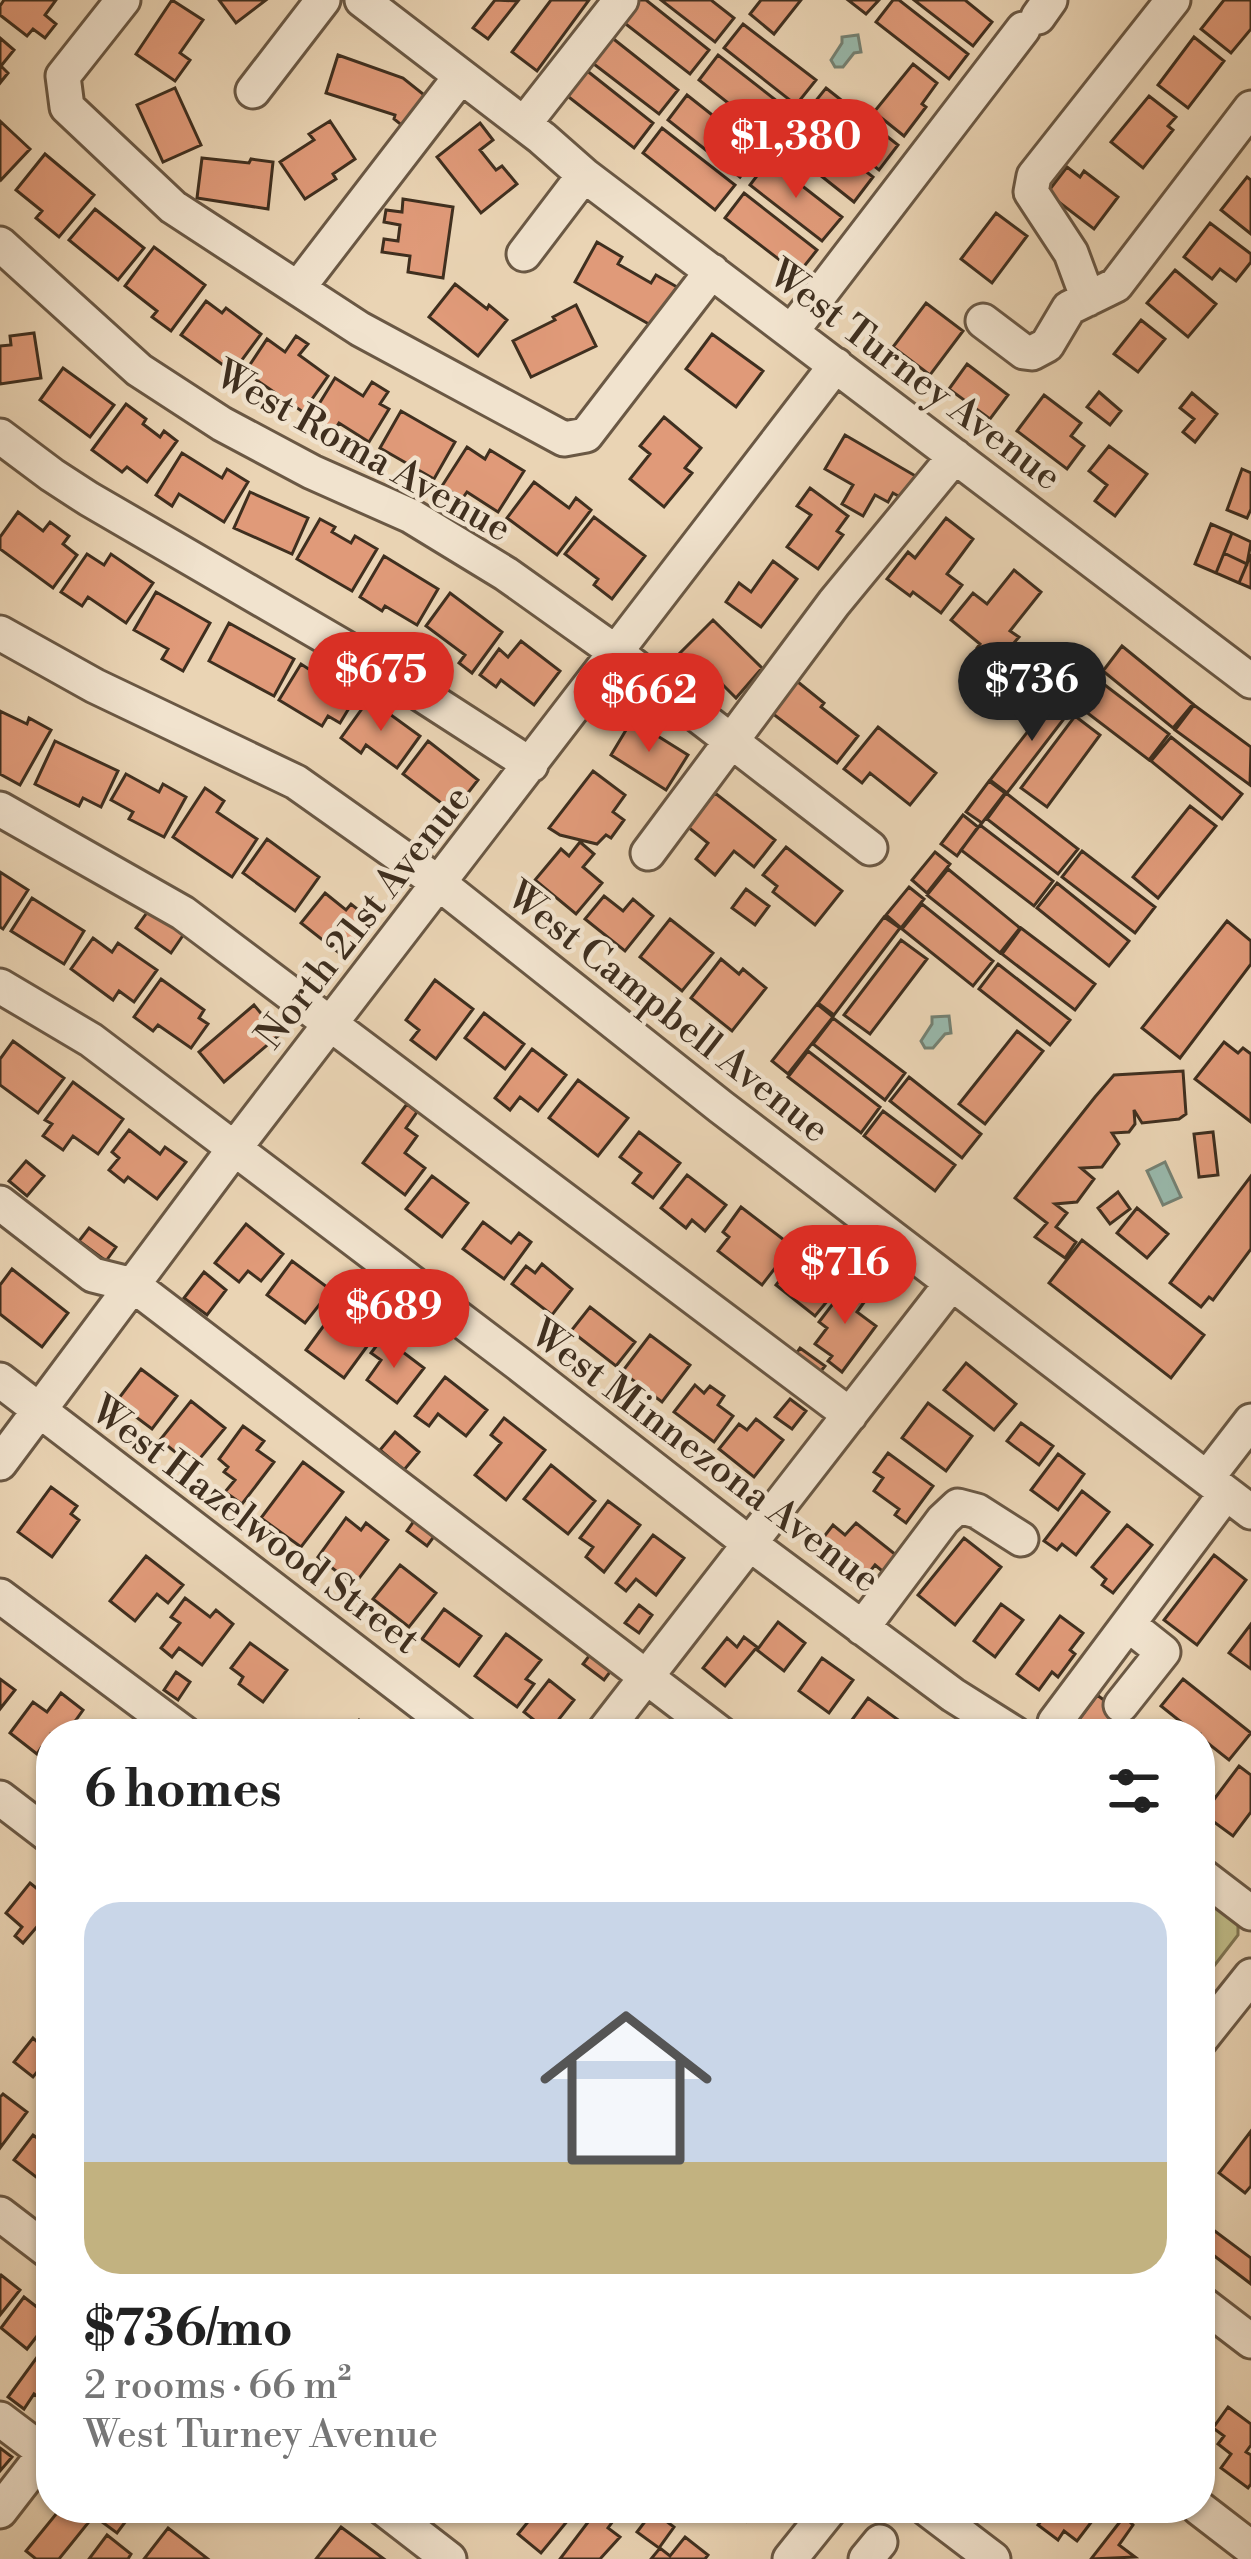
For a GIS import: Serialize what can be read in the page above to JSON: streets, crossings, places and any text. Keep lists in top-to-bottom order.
{
  "streets": {
    "street": [
      "West Turney Avenue",
      "West Roma Avenue",
      "North 21st Avenue",
      "West Campbell Avenue",
      "West Minnezona Avenue",
      "West Hazelwood Street"
    ]
  },
  "crossings": [
    ["West Turney Avenue", "North 21st Avenue"],
    ["West Roma Avenue", "North 21st Avenue"],
    ["North 21st Avenue", "West Campbell Avenue"],
    ["North 21st Avenue", "West Minnezona Avenue"],
    ["North 21st Avenue", "West Hazelwood Street"]
  ],
  "page": {
    "price": [
      "$1,380",
      "$675",
      "$736",
      "$662",
      "$716",
      "$689"
    ],
    "heading": "6 homes",
    "list": [
      {
        "name": "$736/mo",
        "note": "2 rooms · 66 m² · West Turney Avenue"
      }
    ]
  }
}
